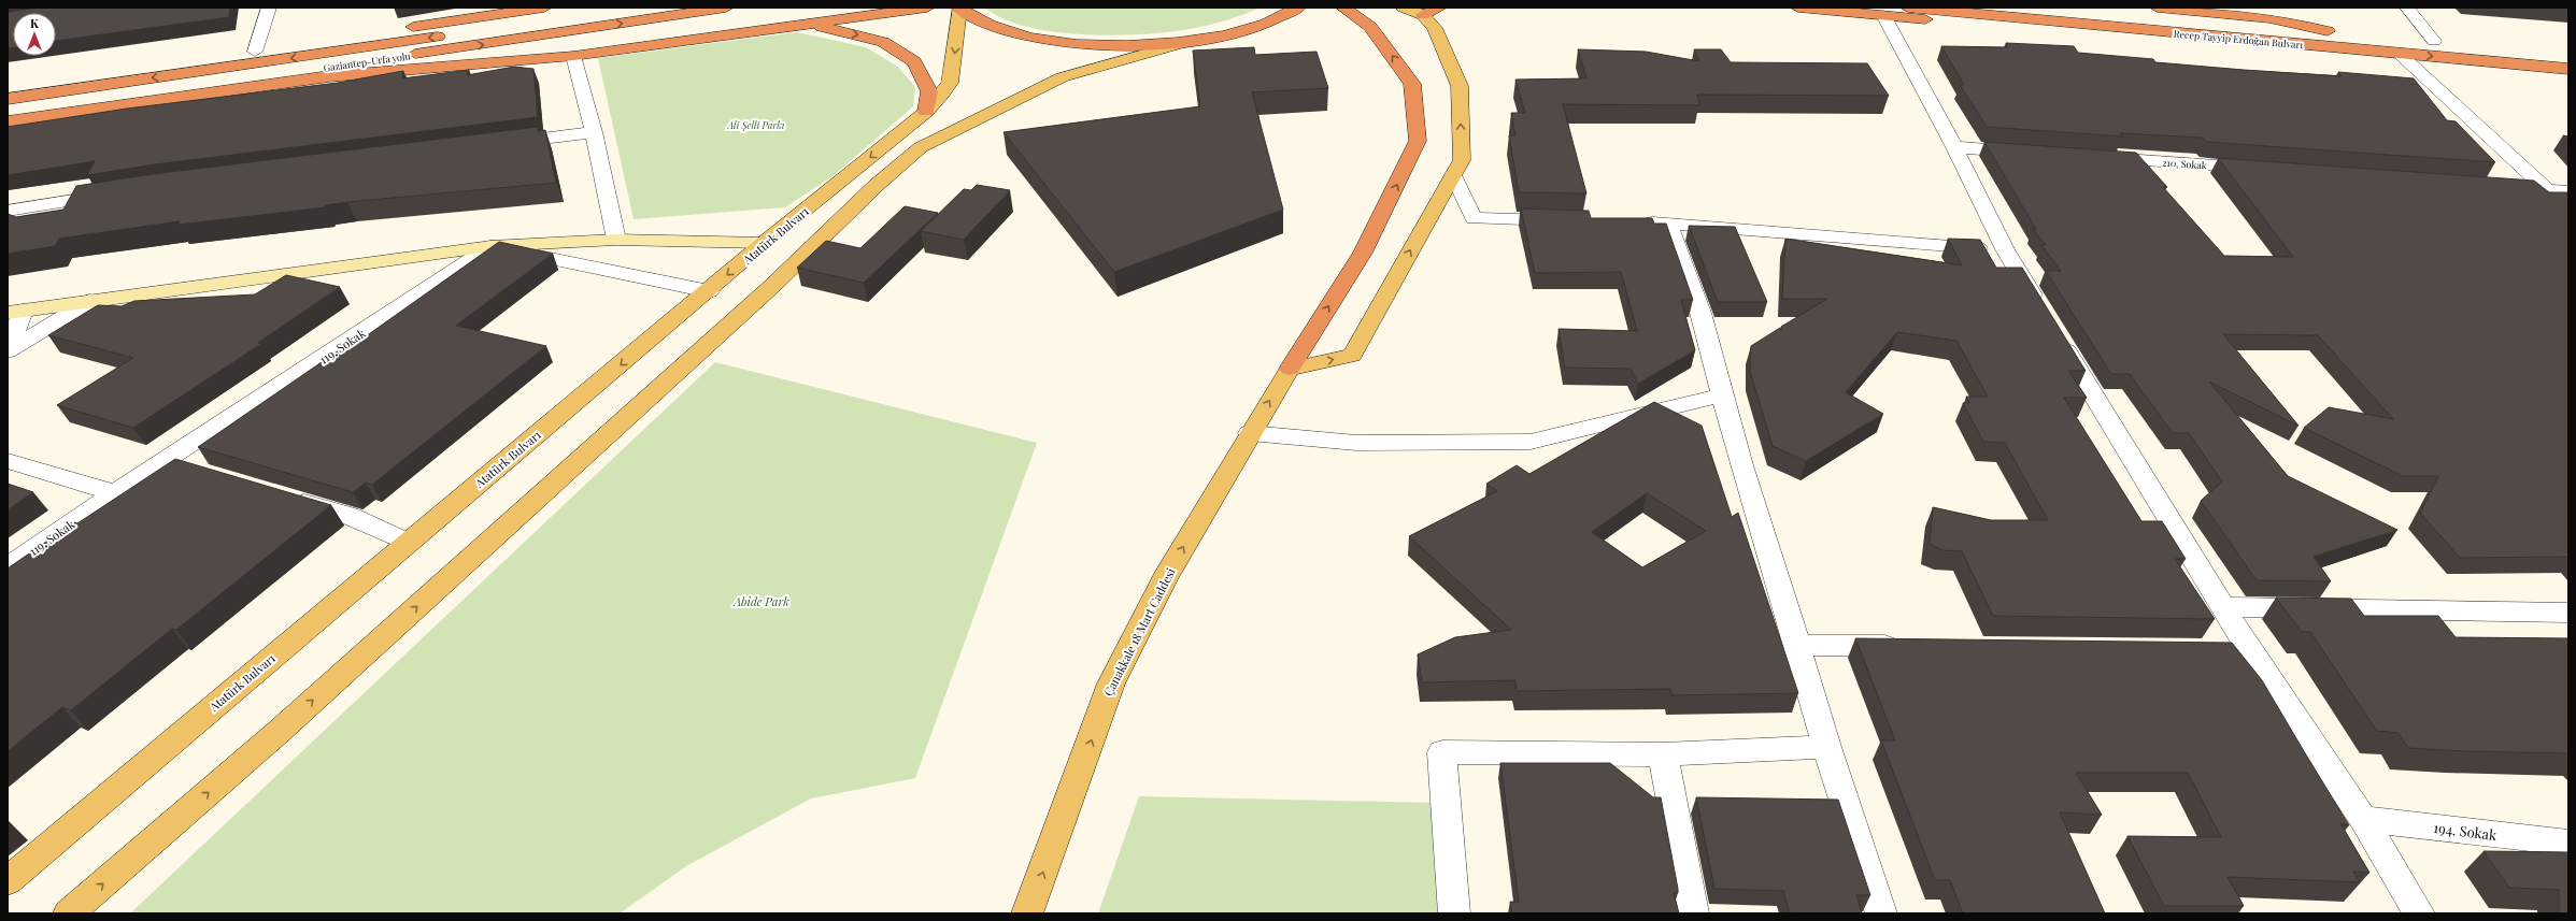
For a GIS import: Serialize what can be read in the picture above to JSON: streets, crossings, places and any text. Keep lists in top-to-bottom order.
{
  "streets": {
    "highway": ["Recep Tayyip Erdoğan Bulvarı", "Gaziantep-Urfa yolu"],
    "main road": ["Atatürk Bulvarı", "Çanakkale 18 Mart Caddesi"],
    "street": ["210. Sokak", "119. Sokak", "194. Sokak"]
  },
  "one_way": ["Çanakkale 18 Mart Caddesi"],
  "parks": ["Ali Şelli Parkı", "Abide Park"],
  "north": "top"
}
